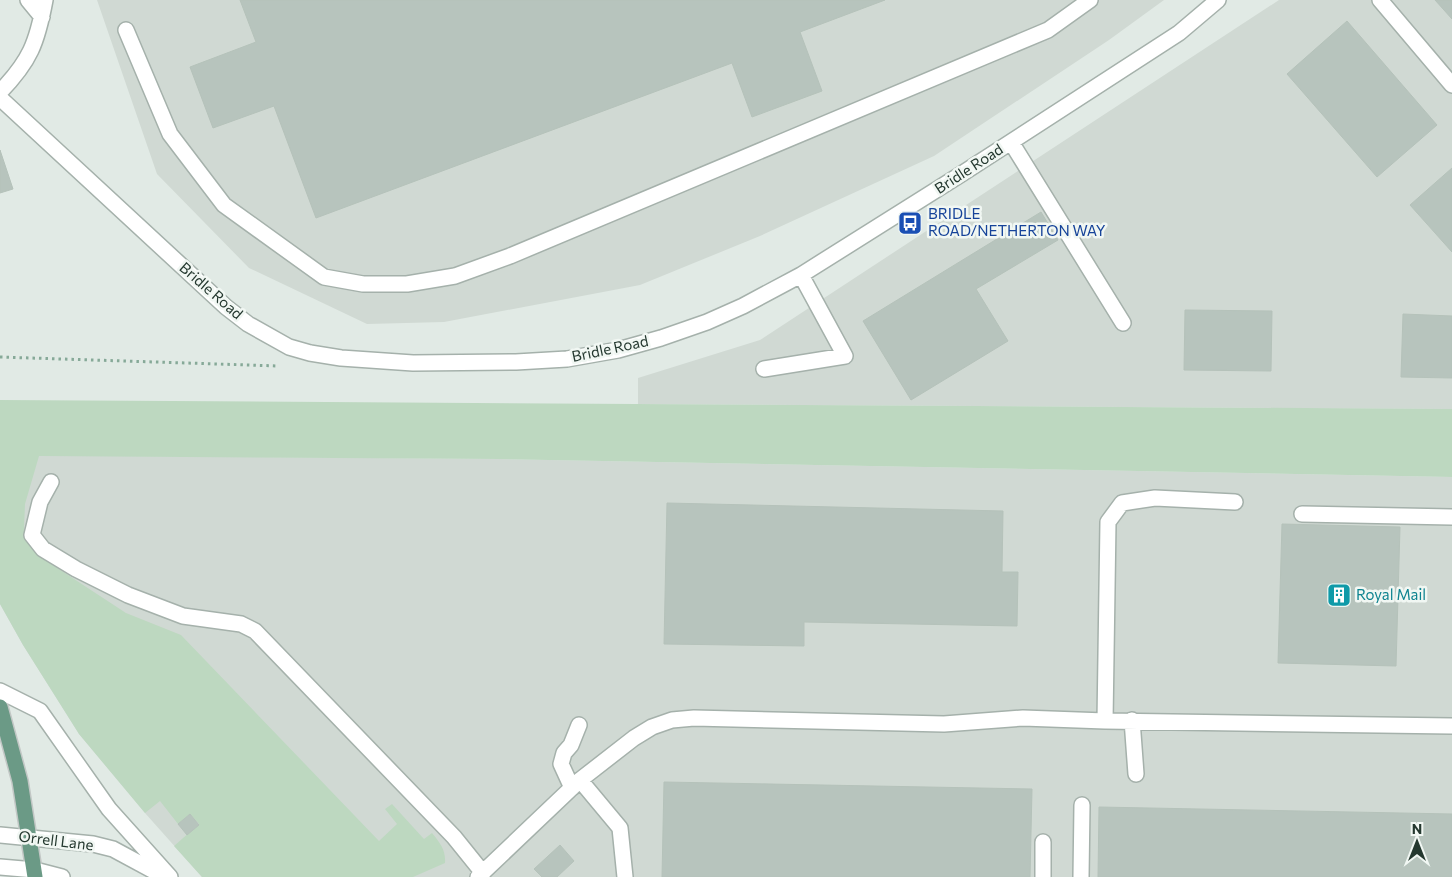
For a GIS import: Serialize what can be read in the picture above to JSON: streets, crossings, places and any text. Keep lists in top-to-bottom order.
{
  "streets": {
    "street": ["Bridle Road", "Orrell Lane"]
  },
  "places": {
    "bus stop": ["BRIDLE ROAD/NETHERTON WAY"],
    "building": ["Royal Mail"]
  },
  "north": "top"
}
